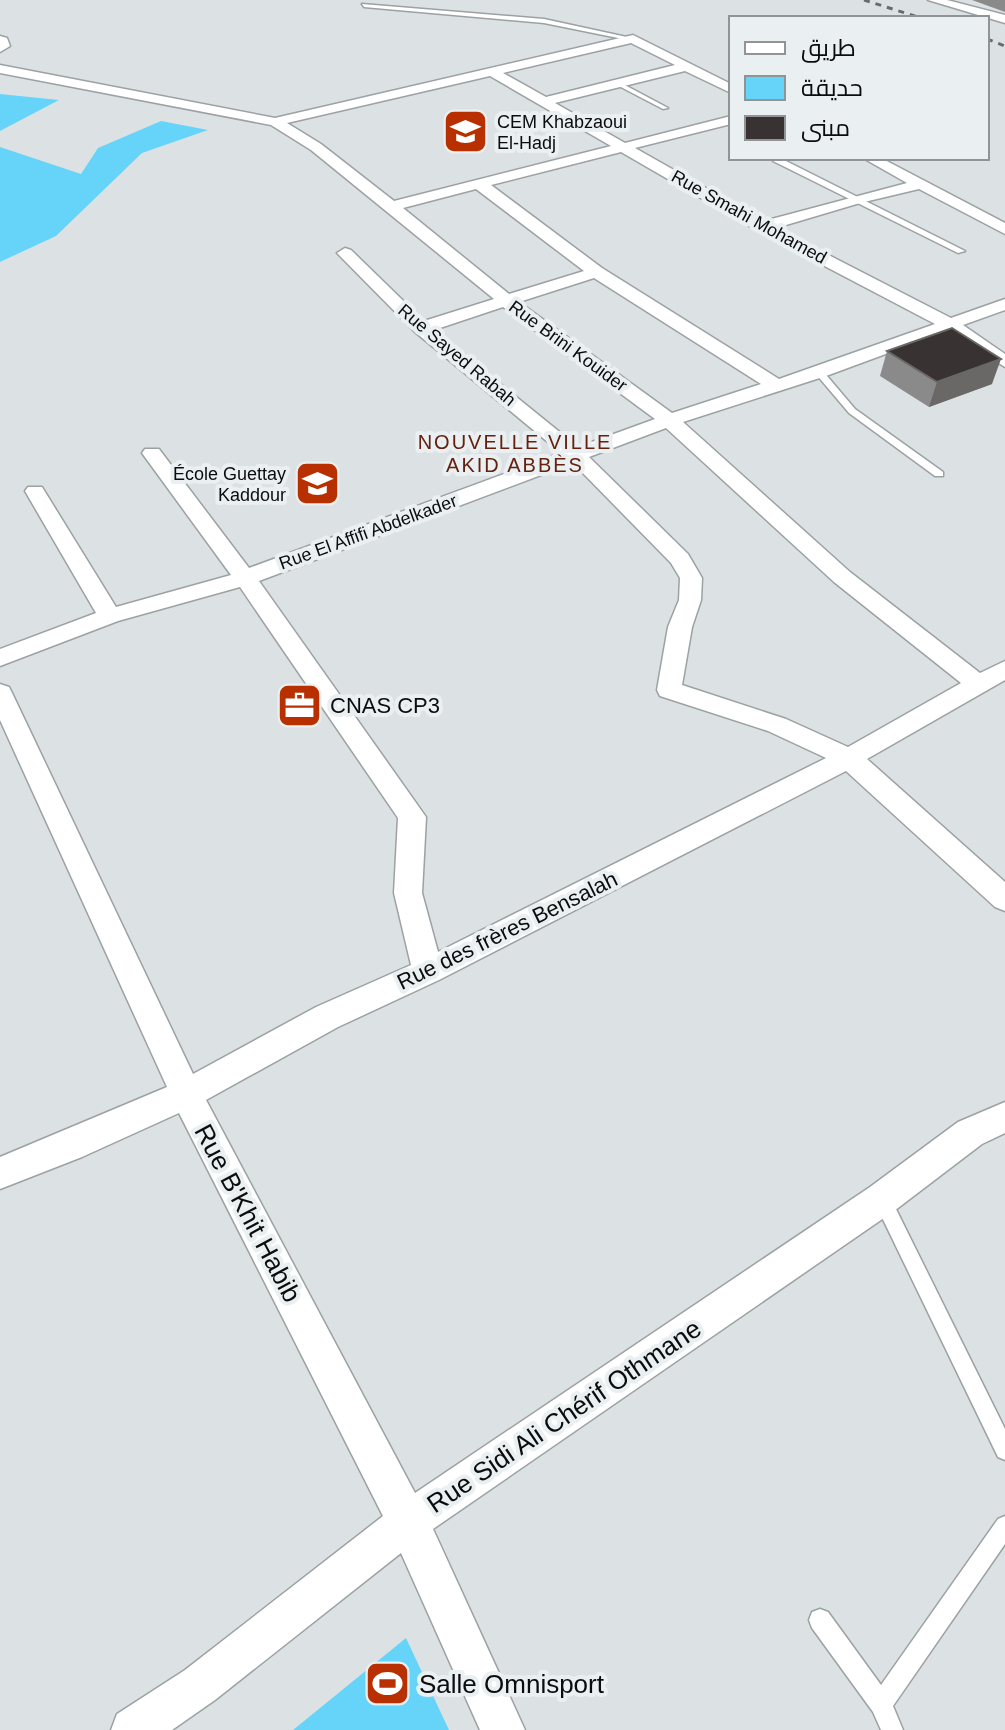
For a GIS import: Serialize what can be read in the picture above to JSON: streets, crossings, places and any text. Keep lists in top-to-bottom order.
{
  "streets": {
    "street": [
      "Rue Smahi Mohamed",
      "Rue Brini Kouider",
      "Rue Sayed Rabah",
      "Rue El Affifi Abdelkader",
      "Rue des frères Bensalah",
      "Rue B'Khit Habib",
      "Rue Sidi Ali Chérif Othmane"
    ]
  },
  "crossings": [
    ["Rue Smahi Mohamed", "Rue El Affifi Abdelkader"],
    ["Rue Brini Kouider", "Rue El Affifi Abdelkader"],
    ["Rue Brini Kouider", "Rue des frères Bensalah"],
    ["Rue Sayed Rabah", "Rue El Affifi Abdelkader"],
    ["Rue Sayed Rabah", "Rue des frères Bensalah"],
    ["Rue des frères Bensalah", "Rue B'Khit Habib"],
    ["Rue B'Khit Habib", "Rue Sidi Ali Chérif Othmane"]
  ],
  "districts": ["NOUVELLE VILLE AKID ABBÈS"],
  "places": {
    "school or university": ["CEM Khabzaoui El-Hadj", "École Guettay Kaddour"],
    "office": ["CNAS CP3"],
    "sports": ["Salle Omnisport"]
  },
  "legend": ["طريق", "حديقة", "مبنى"]
}
